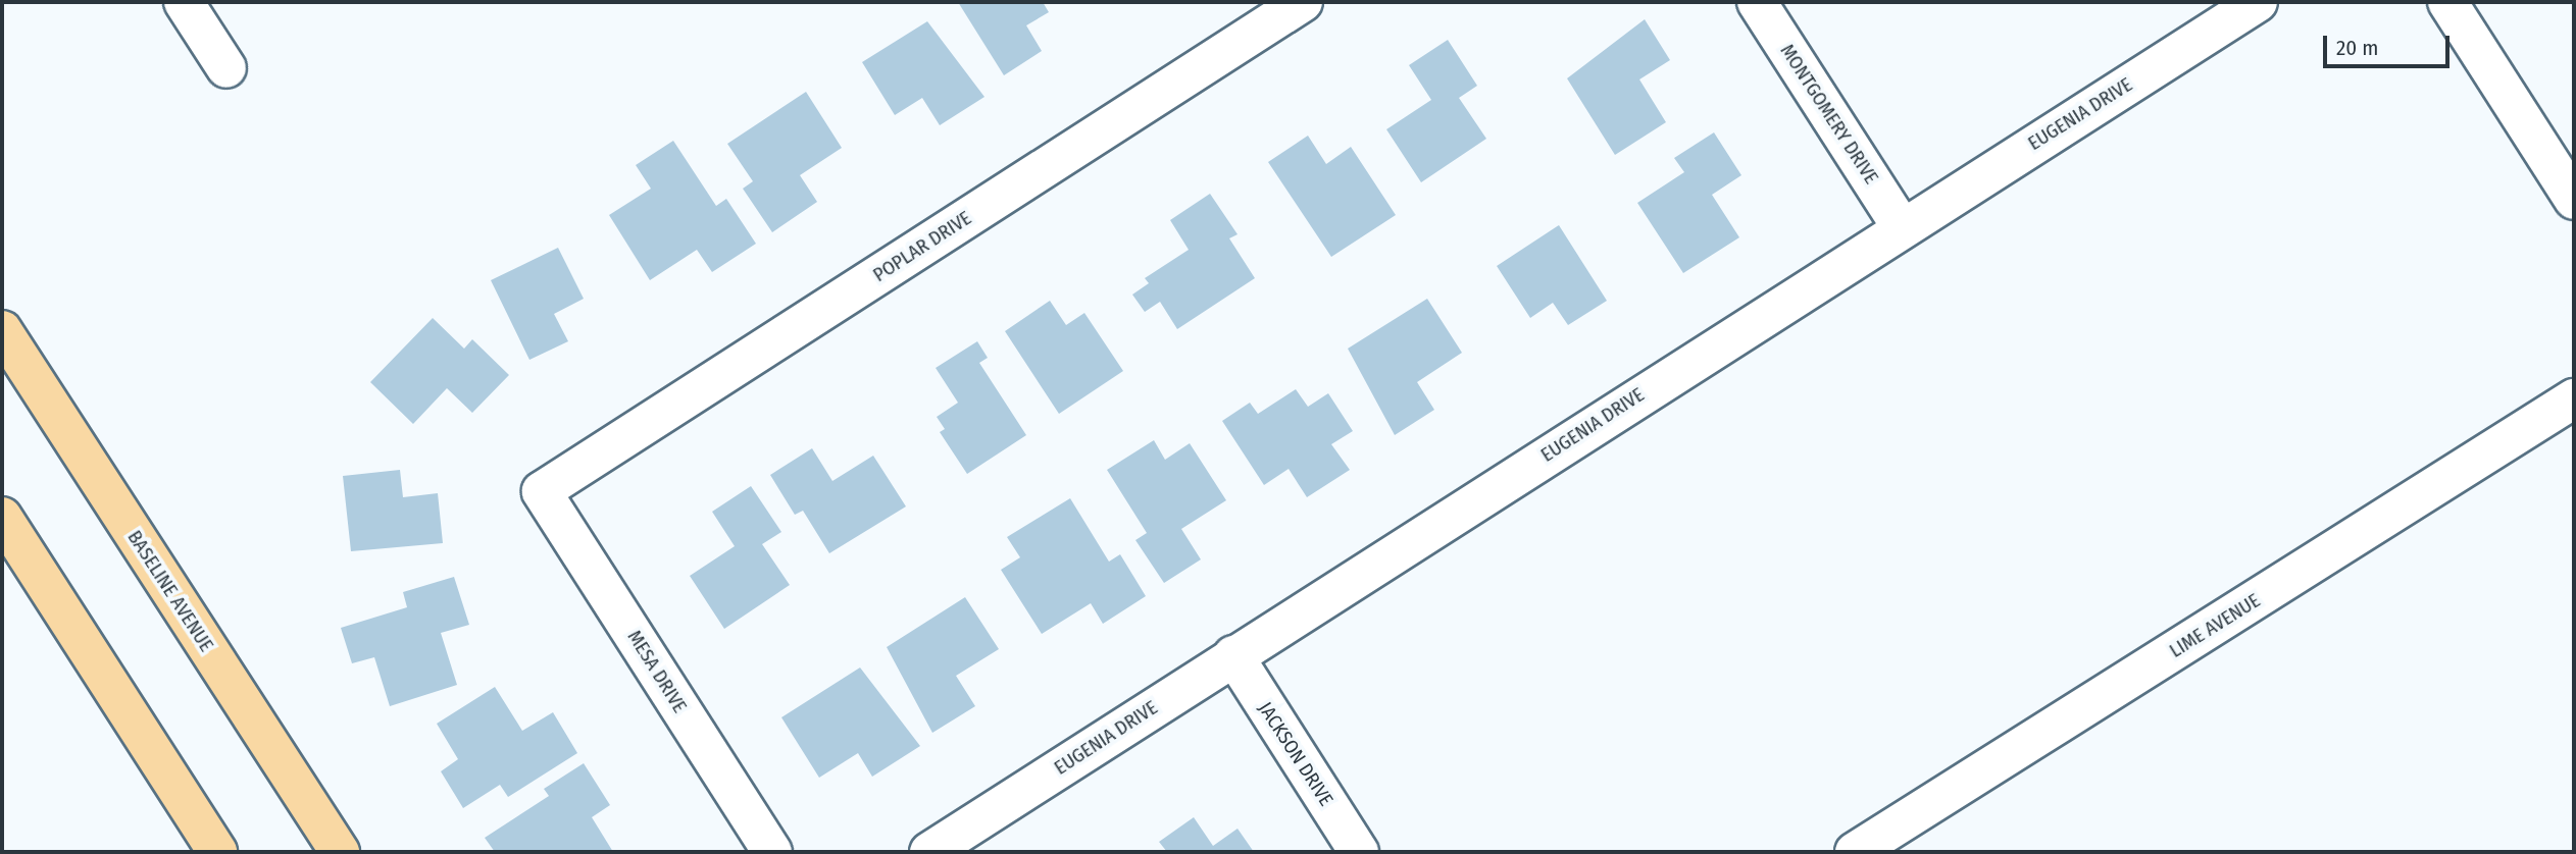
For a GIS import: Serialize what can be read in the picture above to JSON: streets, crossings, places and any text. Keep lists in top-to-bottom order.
{
  "streets": {
    "main road": ["BASELINE AVENUE"],
    "street": [
      "MONTGOMERY DRIVE",
      "EUGENIA DRIVE",
      "POPLAR DRIVE",
      "LIME AVENUE",
      "MESA DRIVE",
      "JACKSON DRIVE"
    ]
  },
  "crossings": [
    ["MONTGOMERY DRIVE", "EUGENIA DRIVE"],
    ["EUGENIA DRIVE", "JACKSON DRIVE"],
    ["POPLAR DRIVE", "MESA DRIVE"]
  ],
  "scale_bar": "20 m"
}
